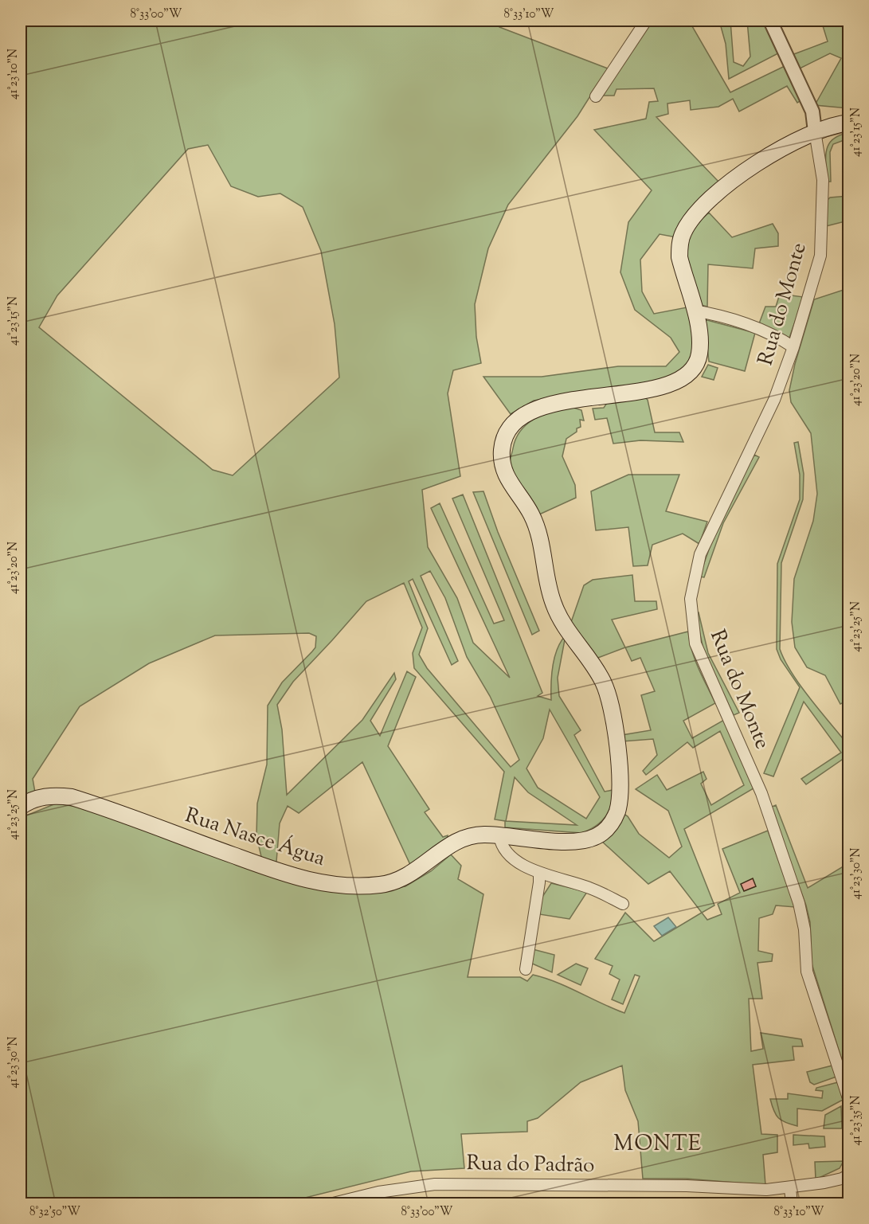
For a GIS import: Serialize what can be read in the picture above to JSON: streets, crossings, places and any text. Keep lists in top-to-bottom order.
{
  "streets": {
    "main road": ["Rua Nasce Água"],
    "street": ["Rua do Monte", "Rua do Padrão"]
  },
  "crossings": [
    ["Rua do Monte", "Rua Nasce Água"]
  ],
  "districts": ["MONTE"],
  "coordinates": [
    "8°33'00\"W",
    "8°33'10\"W",
    "41°23'10\"N",
    "41°23'15\"N",
    "41°23'20\"N",
    "41°23'25\"N",
    "41°23'30\"N",
    "41°23'35\"N",
    "8°32'50\"W"
  ]
}
